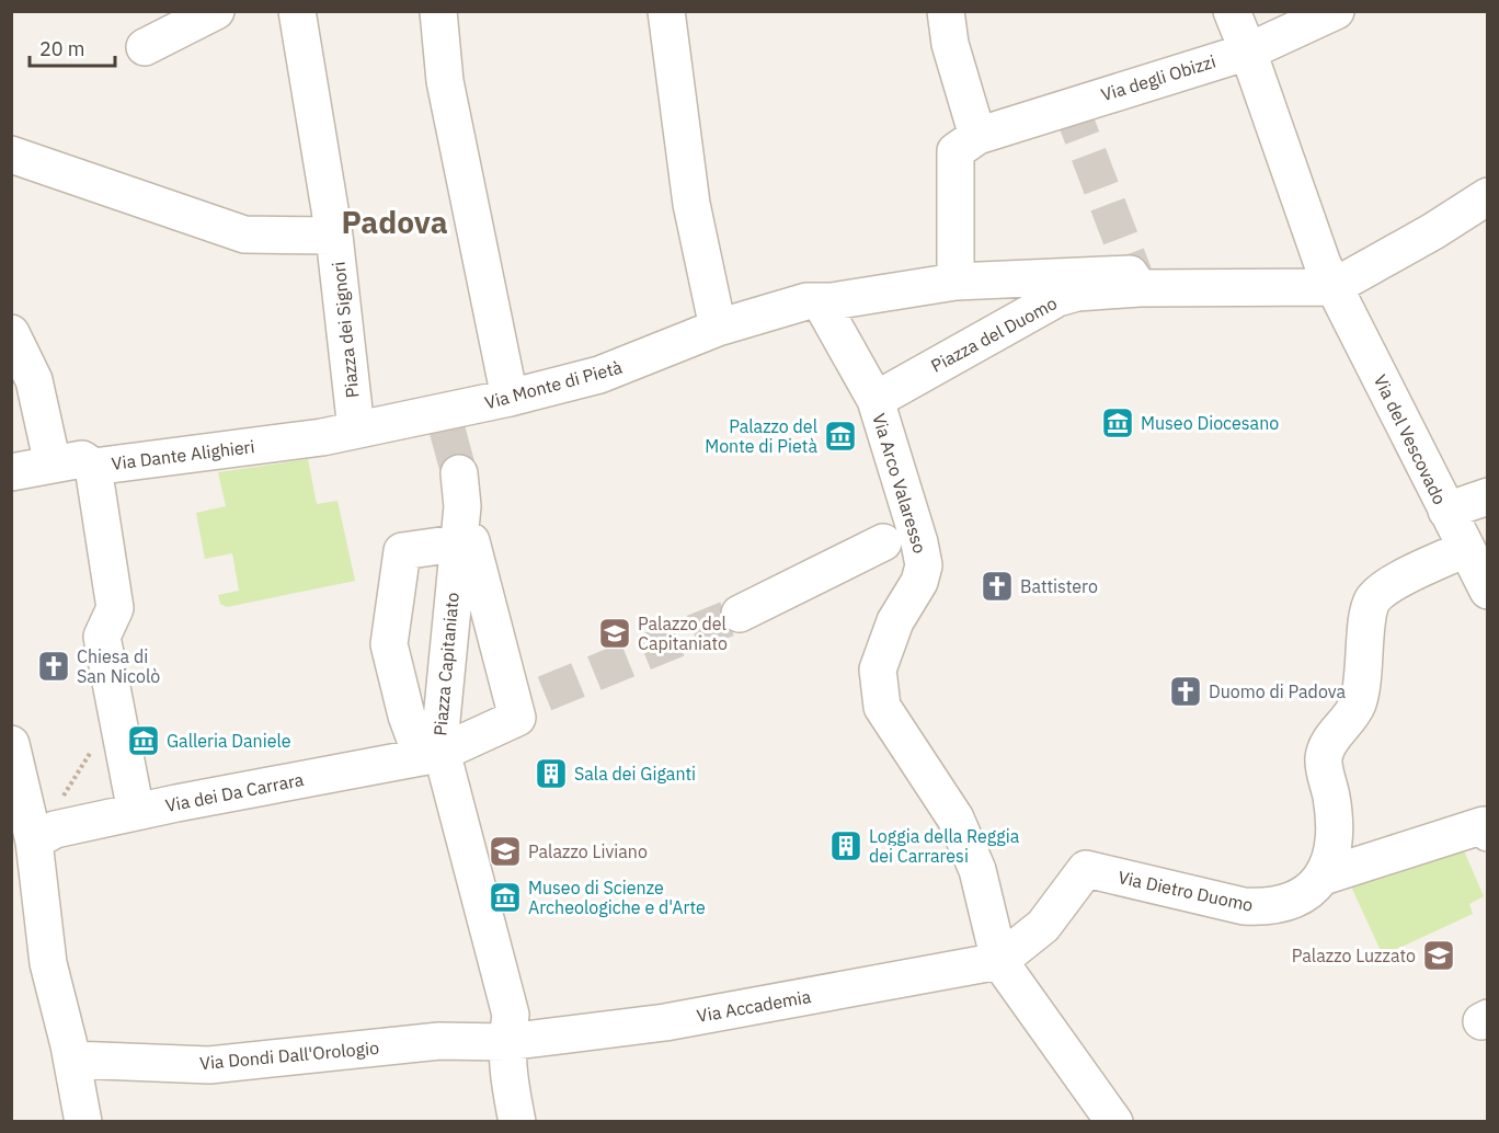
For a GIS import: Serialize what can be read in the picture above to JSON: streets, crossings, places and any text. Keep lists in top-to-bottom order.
{
  "streets": {
    "street": [
      "Via degli Obizzi",
      "Piazza dei Signori",
      "Piazza del Duomo",
      "Via Monte di Pietà",
      "Via del Vescovado",
      "Via Dante Alighieri",
      "Via Arco Valaresso",
      "Piazza Capitaniato",
      "Via dei Da Carrara",
      "Via Dietro Duomo",
      "Via Accademia",
      "Via Dondi Dall'Orologio"
    ]
  },
  "crossings": [
    ["Via degli Obizzi", "Via del Vescovado"],
    ["Piazza dei Signori", "Via Monte di Pietà"],
    ["Piazza dei Signori", "Via Dante Alighieri"],
    ["Piazza del Duomo", "Via Monte di Pietà"],
    ["Piazza del Duomo", "Via Arco Valaresso"],
    ["Via Monte di Pietà", "Via Dante Alighieri"],
    ["Via Arco Valaresso", "Via Dietro Duomo"],
    ["Via Arco Valaresso", "Via Accademia"],
    ["Piazza Capitaniato", "Via dei Da Carrara"],
    ["Piazza Capitaniato", "Via Accademia"],
    ["Piazza Capitaniato", "Via Dondi Dall'Orologio"],
    ["Via Dietro Duomo", "Via Accademia"],
    ["Via Accademia", "Via Dondi Dall'Orologio"]
  ],
  "districts": ["Padova"],
  "places": {
    "museum": [
      "Museo Diocesano",
      "Palazzo del Monte di Pietà",
      "Galleria Daniele",
      "Museo di Scienze Archeologiche e d'Arte"
    ],
    "church": ["Battistero", "Chiesa di San Nicolò", "Duomo di Padova"],
    "school or university": ["Palazzo del Capitaniato", "Palazzo Liviano", "Palazzo Luzzato"],
    "building": ["Sala dei Giganti", "Loggia della Reggia dei Carraresi"]
  },
  "scale_bar": "20 m"
}
